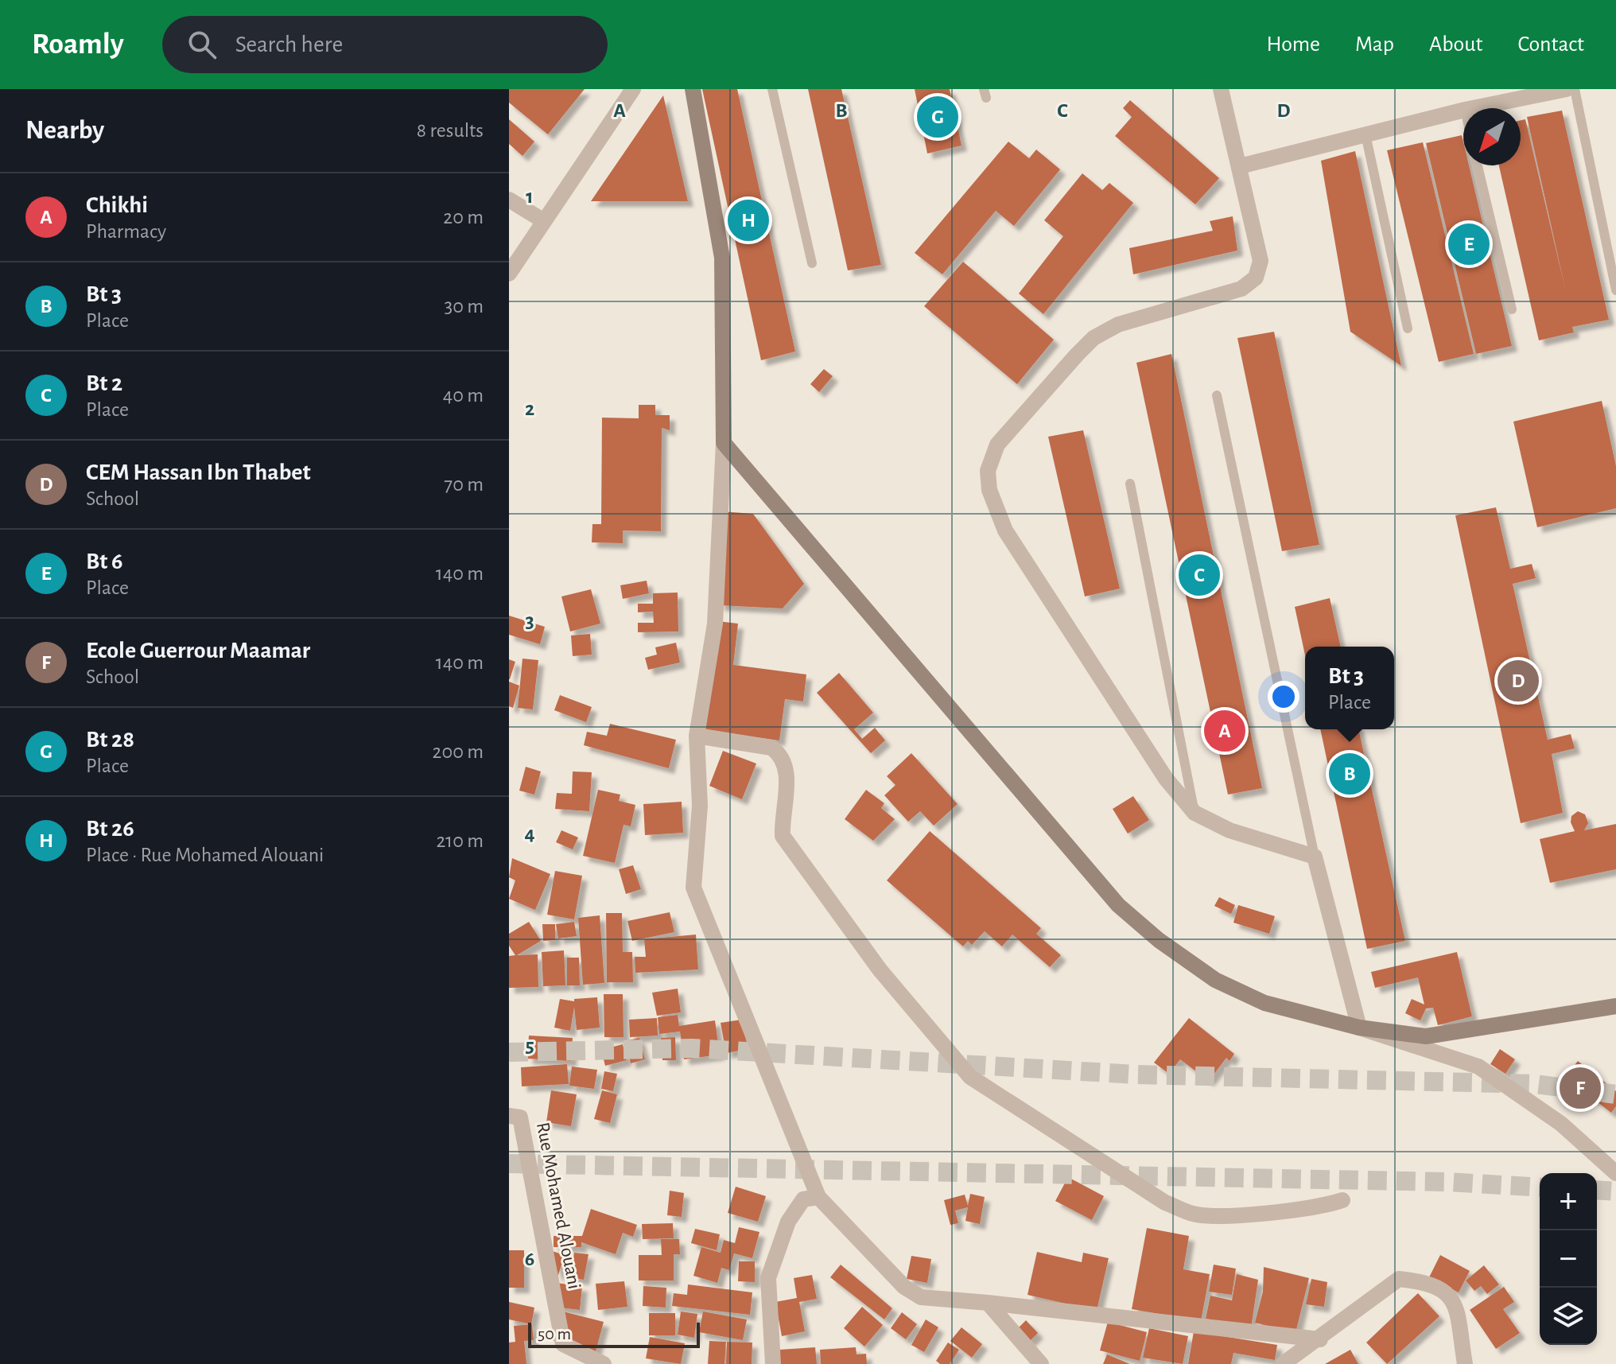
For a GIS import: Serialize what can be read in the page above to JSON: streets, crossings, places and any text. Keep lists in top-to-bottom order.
{
  "streets": {
    "street": ["Rue Mohamed Alouani"]
  },
  "scale_bar": "50 m",
  "north": "bottom left",
  "page": {
    "header": "Roamly",
    "search": "Search here",
    "nav": [
      "Home",
      "Map",
      "About",
      "Contact"
    ],
    "heading": ["Nearby", "8 results"],
    "pins": [
      "G",
      "H",
      "E",
      "C",
      "D",
      "A",
      "B",
      "F"
    ],
    "list": [
      {
        "mark": "A",
        "name": "Chikhi",
        "note": "Pharmacy",
        "value": "20 m"
      },
      {
        "mark": "B",
        "name": "Bt 3",
        "note": "Place",
        "value": "30 m"
      },
      {
        "mark": "C",
        "name": "Bt 2",
        "note": "Place",
        "value": "40 m"
      },
      {
        "mark": "D",
        "name": "CEM Hassan Ibn Thabet",
        "note": "School",
        "value": "70 m"
      },
      {
        "mark": "E",
        "name": "Bt 6",
        "note": "Place",
        "value": "140 m"
      },
      {
        "mark": "F",
        "name": "Ecole Guerrour Maamar",
        "note": "School",
        "value": "140 m"
      },
      {
        "mark": "G",
        "name": "Bt 28",
        "note": "Place",
        "value": "200 m"
      },
      {
        "mark": "H",
        "name": "Bt 26",
        "note": "Place · Rue Mohamed Alouani",
        "value": "210 m"
      }
    ],
    "popup": ["Bt 3", "Place"],
    "map_buttons": ["+", "−"],
    "scale": "50 m"
  },
  "grid": {
    "columns": [
      "A",
      "B",
      "C",
      "D"
    ],
    "rows": [
      "1",
      "2",
      "3",
      "4",
      "5",
      "6"
    ]
  }
}
